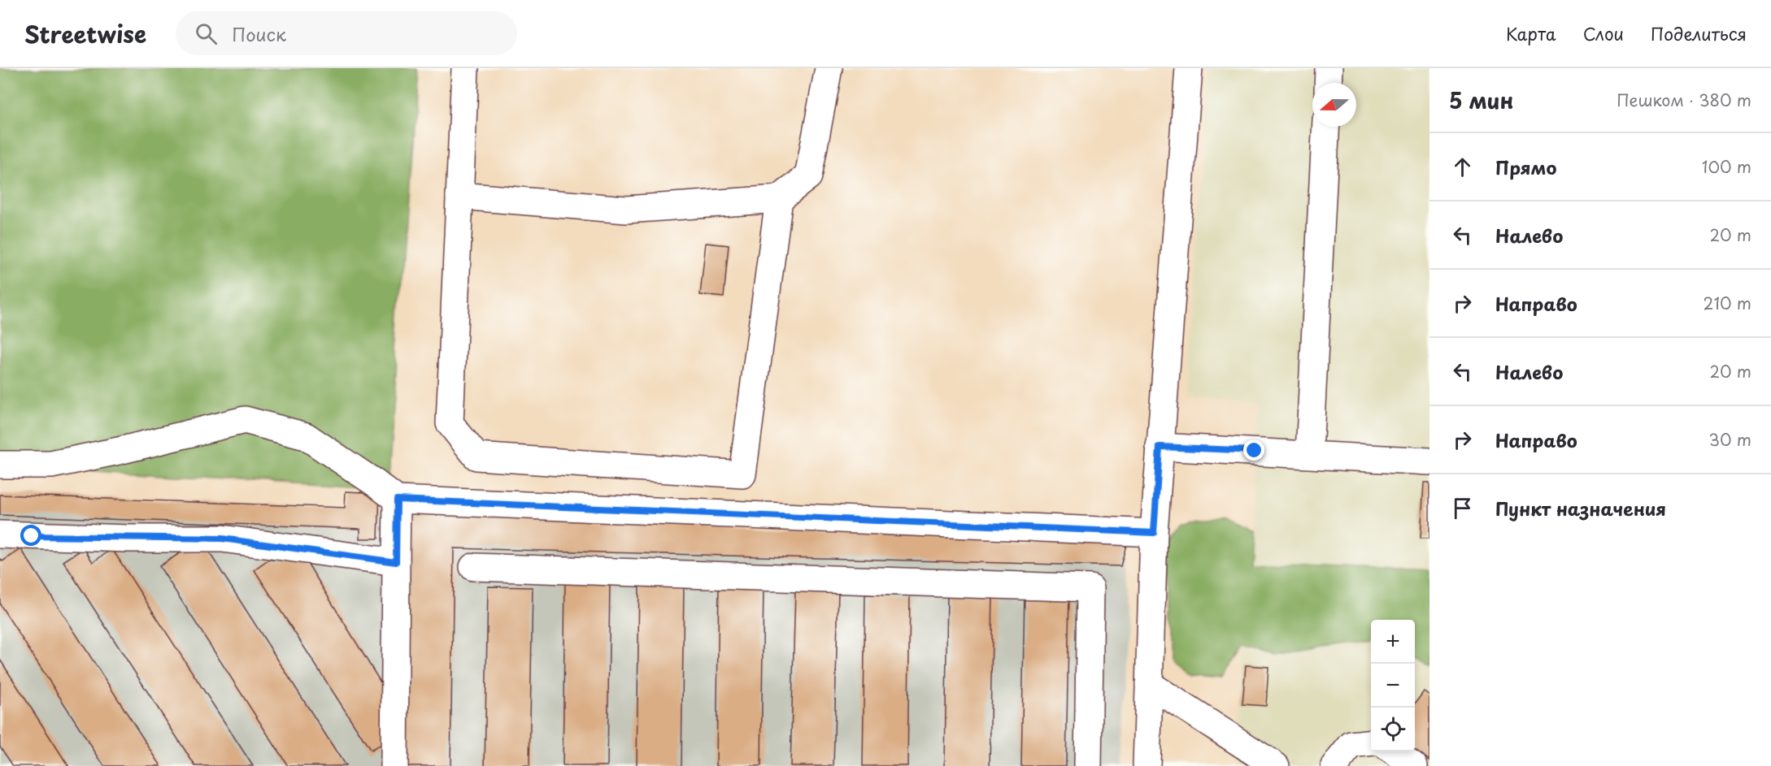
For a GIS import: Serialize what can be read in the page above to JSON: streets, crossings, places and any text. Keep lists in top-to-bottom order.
{
  "north": "left",
  "page": {
    "header": "Streetwise",
    "search": "Поиск",
    "nav": ["Карта", "Слои", "Поделиться"],
    "heading": ["5 мин", "Пешком · 380 m"],
    "list": [
      ["Прямо", "100 m"],
      ["Налево", "20 m"],
      ["Направо", "210 m"],
      ["Налево", "20 m"],
      ["Направо", "30 m"],
      "Пункт назначения"
    ],
    "map_buttons": ["+", "−"]
  }
}
